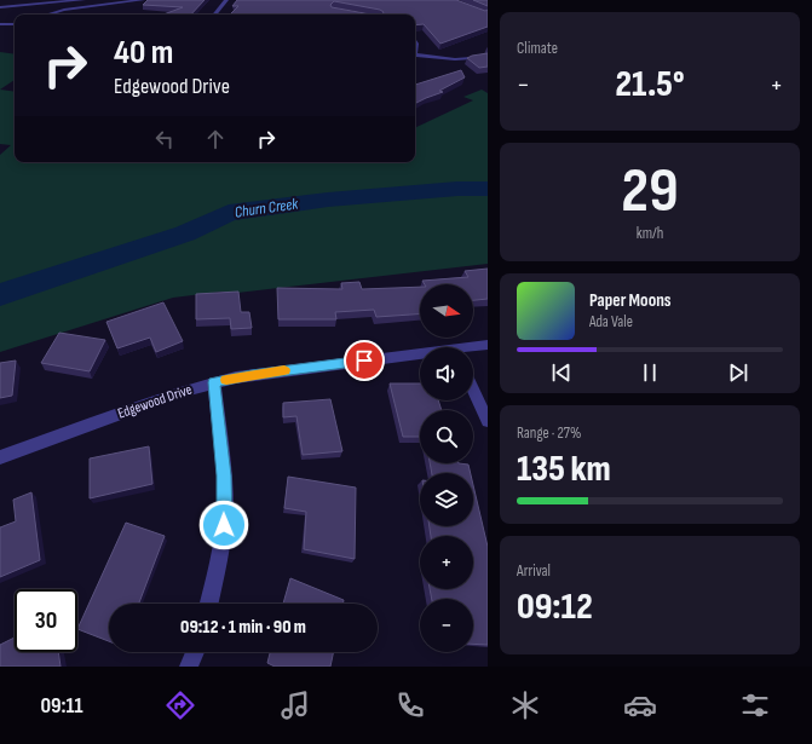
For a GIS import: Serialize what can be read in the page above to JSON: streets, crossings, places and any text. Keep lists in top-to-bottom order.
{
  "streets": {
    "street": ["Edgewood Drive"]
  },
  "water": ["Churn Creek"],
  "north": "right",
  "page": {
    "tile": [
      "Climate",
      ["29", "km/h"],
      ["Range · 27%", "135 km"],
      ["Arrival", "09:12"]
    ],
    "turn": ["40 m", "Edgewood Drive"],
    "heat": ["−", "21.5°", "+"],
    "song": ["Paper Moons", "Ada Vale"],
    "map_buttons": ["+", "−"],
    "limit": "30",
    "trip": "09:12 · 1 min · 90 m",
    "tabs": "09:11"
  }
}
